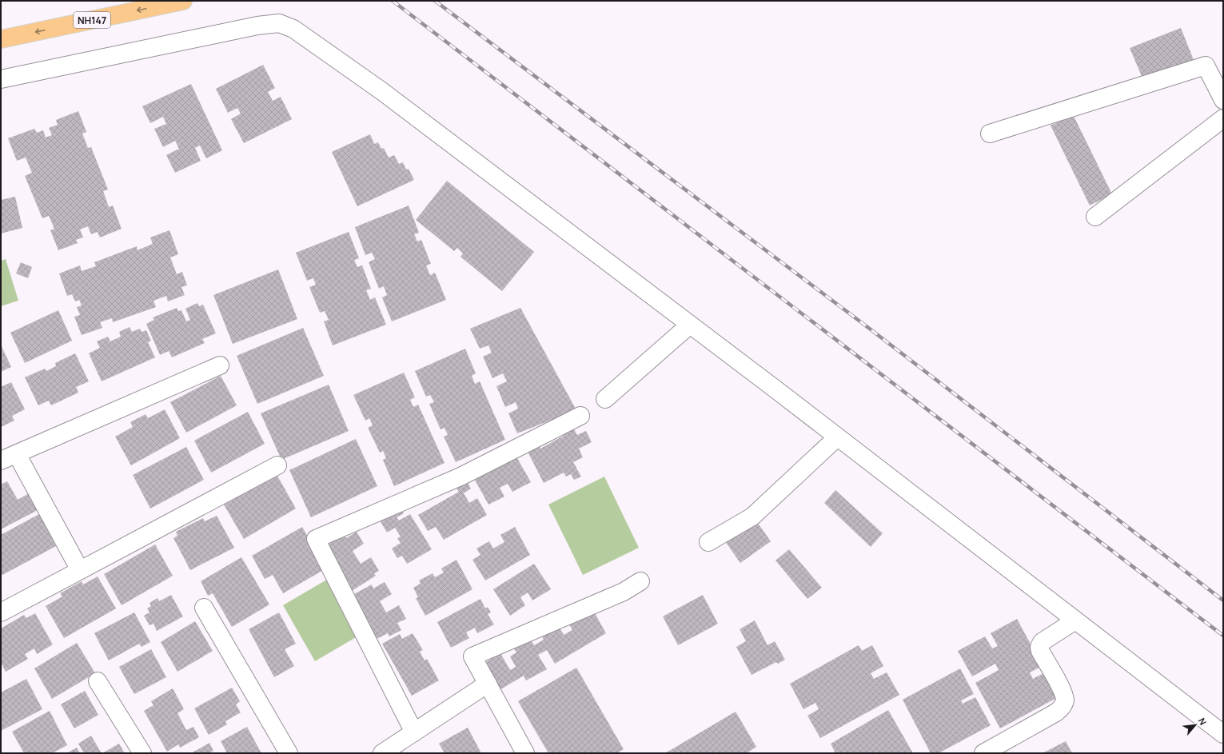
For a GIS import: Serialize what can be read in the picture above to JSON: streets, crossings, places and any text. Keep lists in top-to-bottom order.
{
  "streets": {
    "highway": ["NH147"]
  },
  "north": "top right"
}
